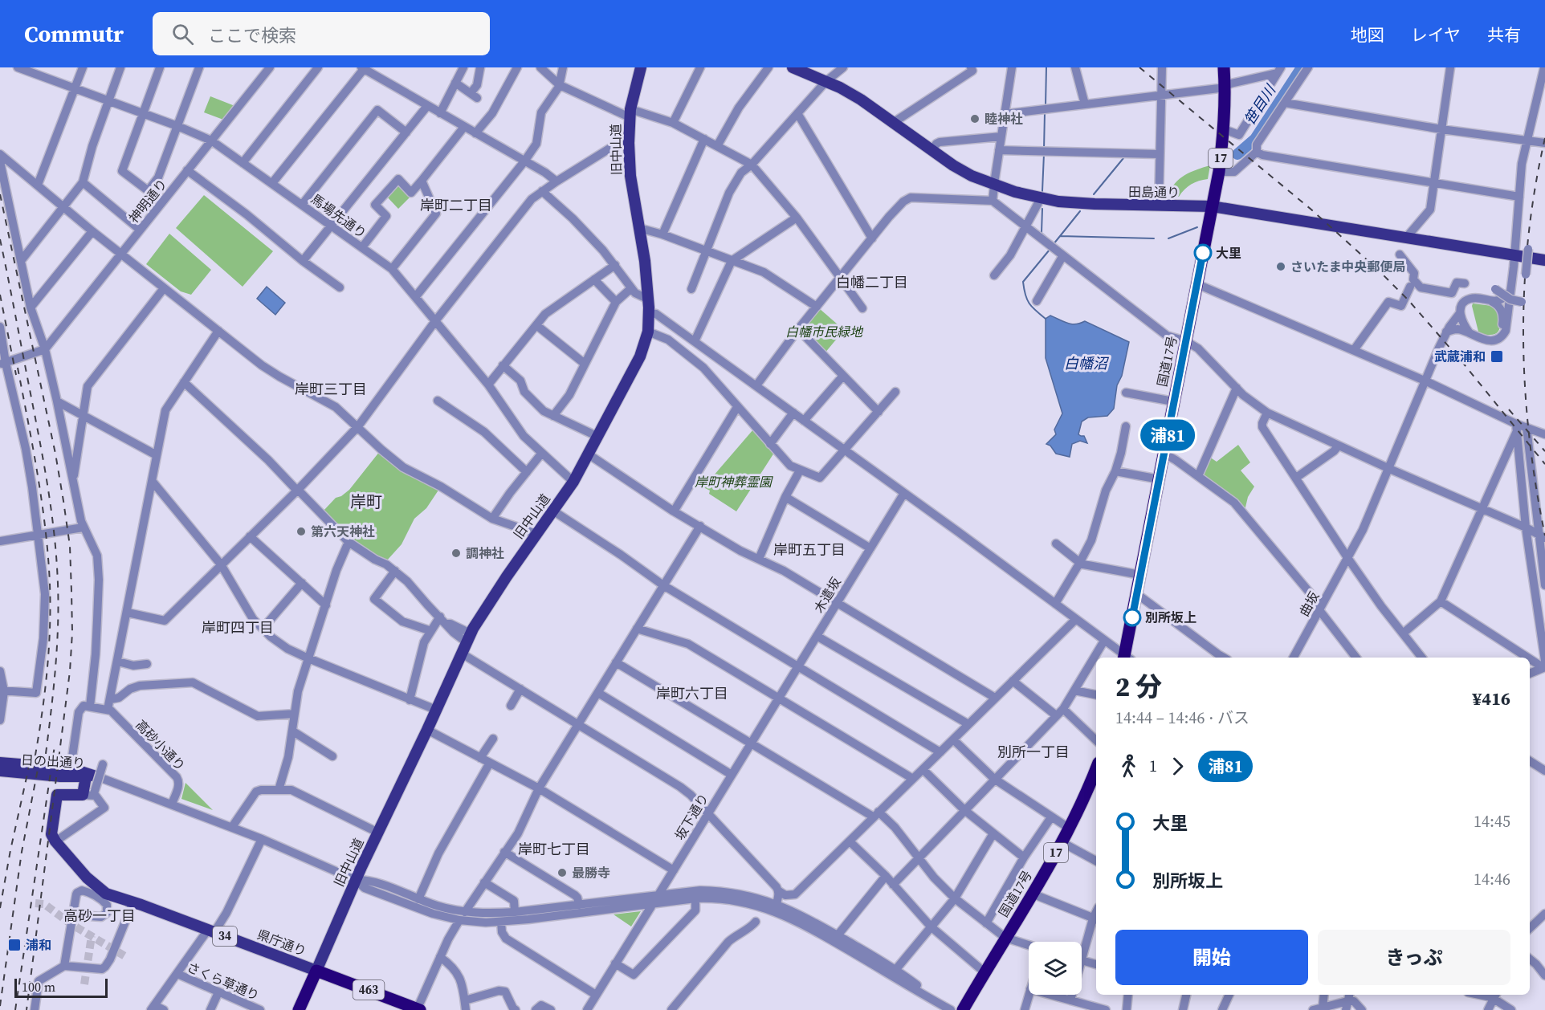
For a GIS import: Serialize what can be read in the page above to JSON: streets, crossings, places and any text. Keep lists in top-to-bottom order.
{
  "streets": {
    "highway": [
      "旧中山道",
      "17",
      "国道17号",
      "県庁通り",
      "463"
    ],
    "main road": ["田島通り", "日の出通り", "34"],
    "street": [
      "神明通り",
      "馬場先通り",
      "木遣坂",
      "曲坂",
      "高砂小通り",
      "坂下通り",
      "さくら草通り"
    ]
  },
  "crossings": [
    ["旧中山道", "馬場先通り"],
    ["旧中山道", "県庁通り"],
    ["田島通り", "国道17号"],
    ["神明通り", "馬場先通り"],
    ["木遣坂", "坂下通り"],
    ["34", "県庁通り"]
  ],
  "districts": [
    "岸町二丁目",
    "白幡二丁目",
    "岸町三丁目",
    "岸町",
    "岸町五丁目",
    "岸町四丁目",
    "岸町六丁目",
    "別所一丁目",
    "岸町七丁目",
    "高砂一丁目"
  ],
  "water": ["笹目川", "白幡沼"],
  "parks": ["白幡市民緑地", "岸町神葬霊園"],
  "places": {
    "other": [
      "睦神社",
      "大里",
      "さいたま中央郵便局",
      "第六天神社",
      "調神社",
      "別所坂上",
      "最勝寺"
    ],
    "transit": ["武蔵浦和", "浦和"]
  },
  "lines": ["bus line 浦81"],
  "scale_bar": "100 m",
  "page": {
    "header": "Commutr",
    "search": "ここで検索",
    "nav": ["地図", "レイヤ", "共有"],
    "on_map": "浦81",
    "heading": ["2 分", "14:44 – 14:46 · バス", "¥416"],
    "legs": ["1", "浦81"],
    "list": [
      {
        "name": "大里",
        "value": "14:45"
      },
      {
        "name": "別所坂上",
        "value": "14:46"
      }
    ],
    "buttons": ["開始", "きっぷ"],
    "scale": "100 m"
  }
}
